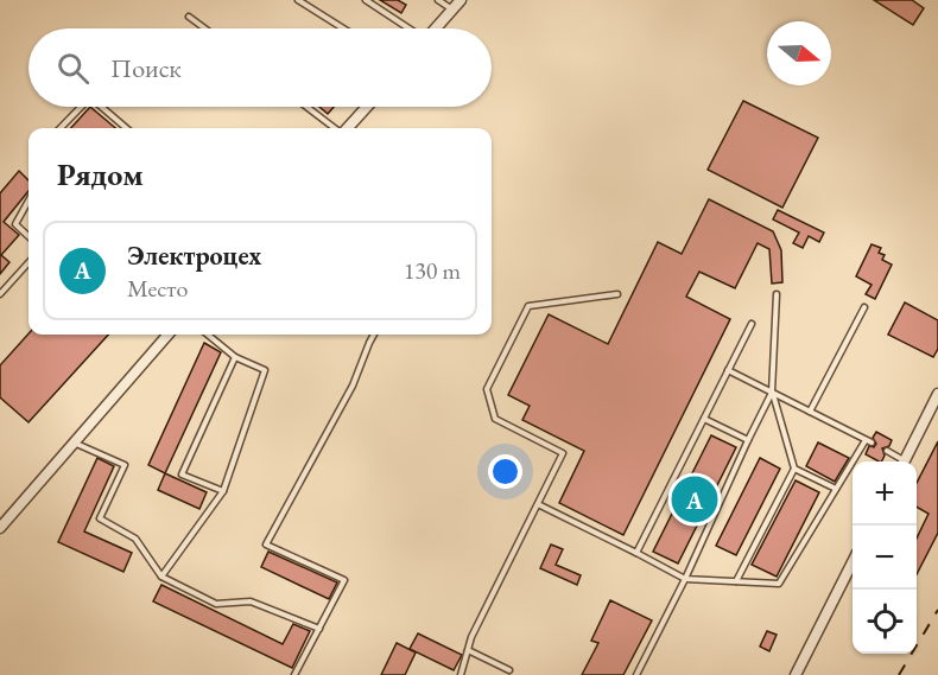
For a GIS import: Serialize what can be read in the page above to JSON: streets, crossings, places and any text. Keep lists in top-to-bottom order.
{
  "north": "right",
  "page": {
    "search": "Поиск",
    "heading": "Рядом",
    "list": [
      {
        "mark": "A",
        "name": "Электроцех",
        "note": "Место",
        "value": "130 m"
      }
    ],
    "map_buttons": ["+", "−"],
    "pins": "A"
  }
}
